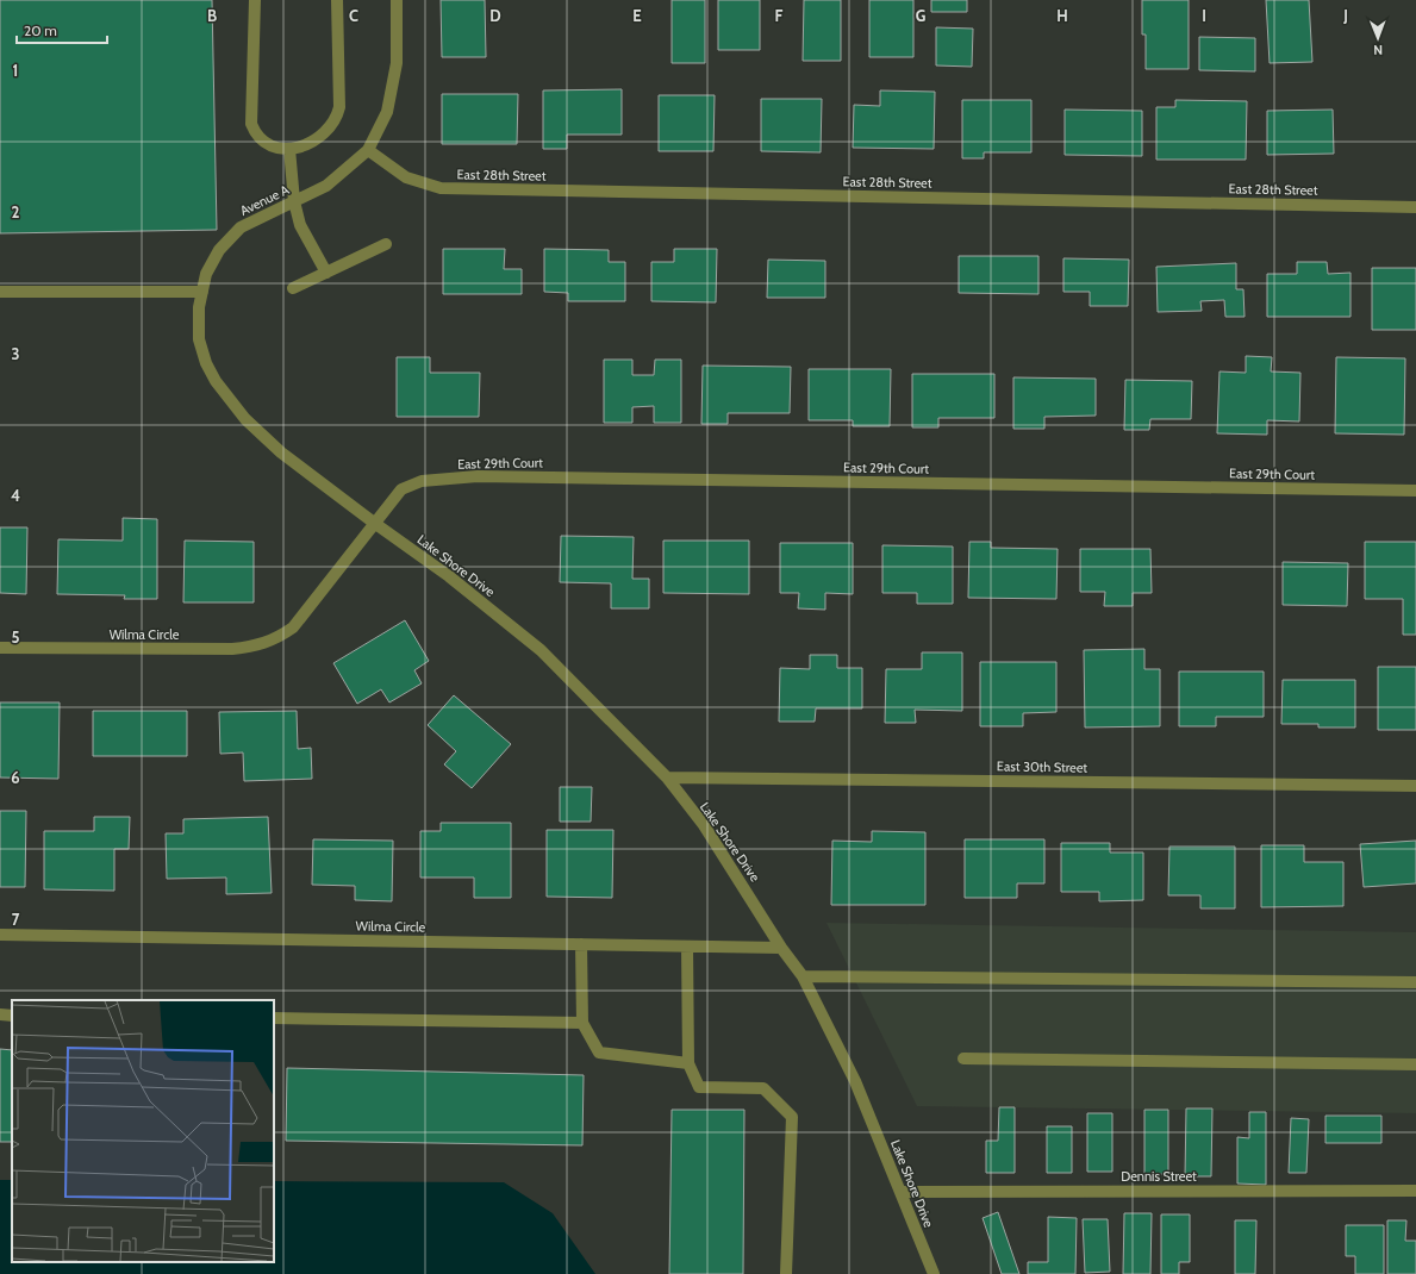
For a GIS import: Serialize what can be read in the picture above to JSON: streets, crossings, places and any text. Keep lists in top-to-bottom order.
{
  "streets": {
    "street": [
      "East 28th Street",
      "Avenue A",
      "East 29th Court",
      "Lake Shore Drive",
      "Wilma Circle",
      "East 30th Street",
      "Dennis Street"
    ]
  },
  "crossings": [
    ["East 28th Street", "Avenue A"],
    ["Avenue A", "East 29th Court"],
    ["Avenue A", "Lake Shore Drive"],
    ["Avenue A", "Wilma Circle"],
    ["East 29th Court", "Lake Shore Drive"],
    ["East 29th Court", "Wilma Circle"],
    ["Lake Shore Drive", "Wilma Circle"],
    ["Lake Shore Drive", "East 30th Street"],
    ["Lake Shore Drive", "Dennis Street"]
  ],
  "scale_bar": "20 m",
  "north": "bottom",
  "grid": {
    "columns": [
      "B",
      "C",
      "D",
      "E",
      "F",
      "G",
      "H",
      "I",
      "J"
    ],
    "rows": [
      "1",
      "2",
      "3",
      "4",
      "5",
      "6",
      "7"
    ]
  }
}
